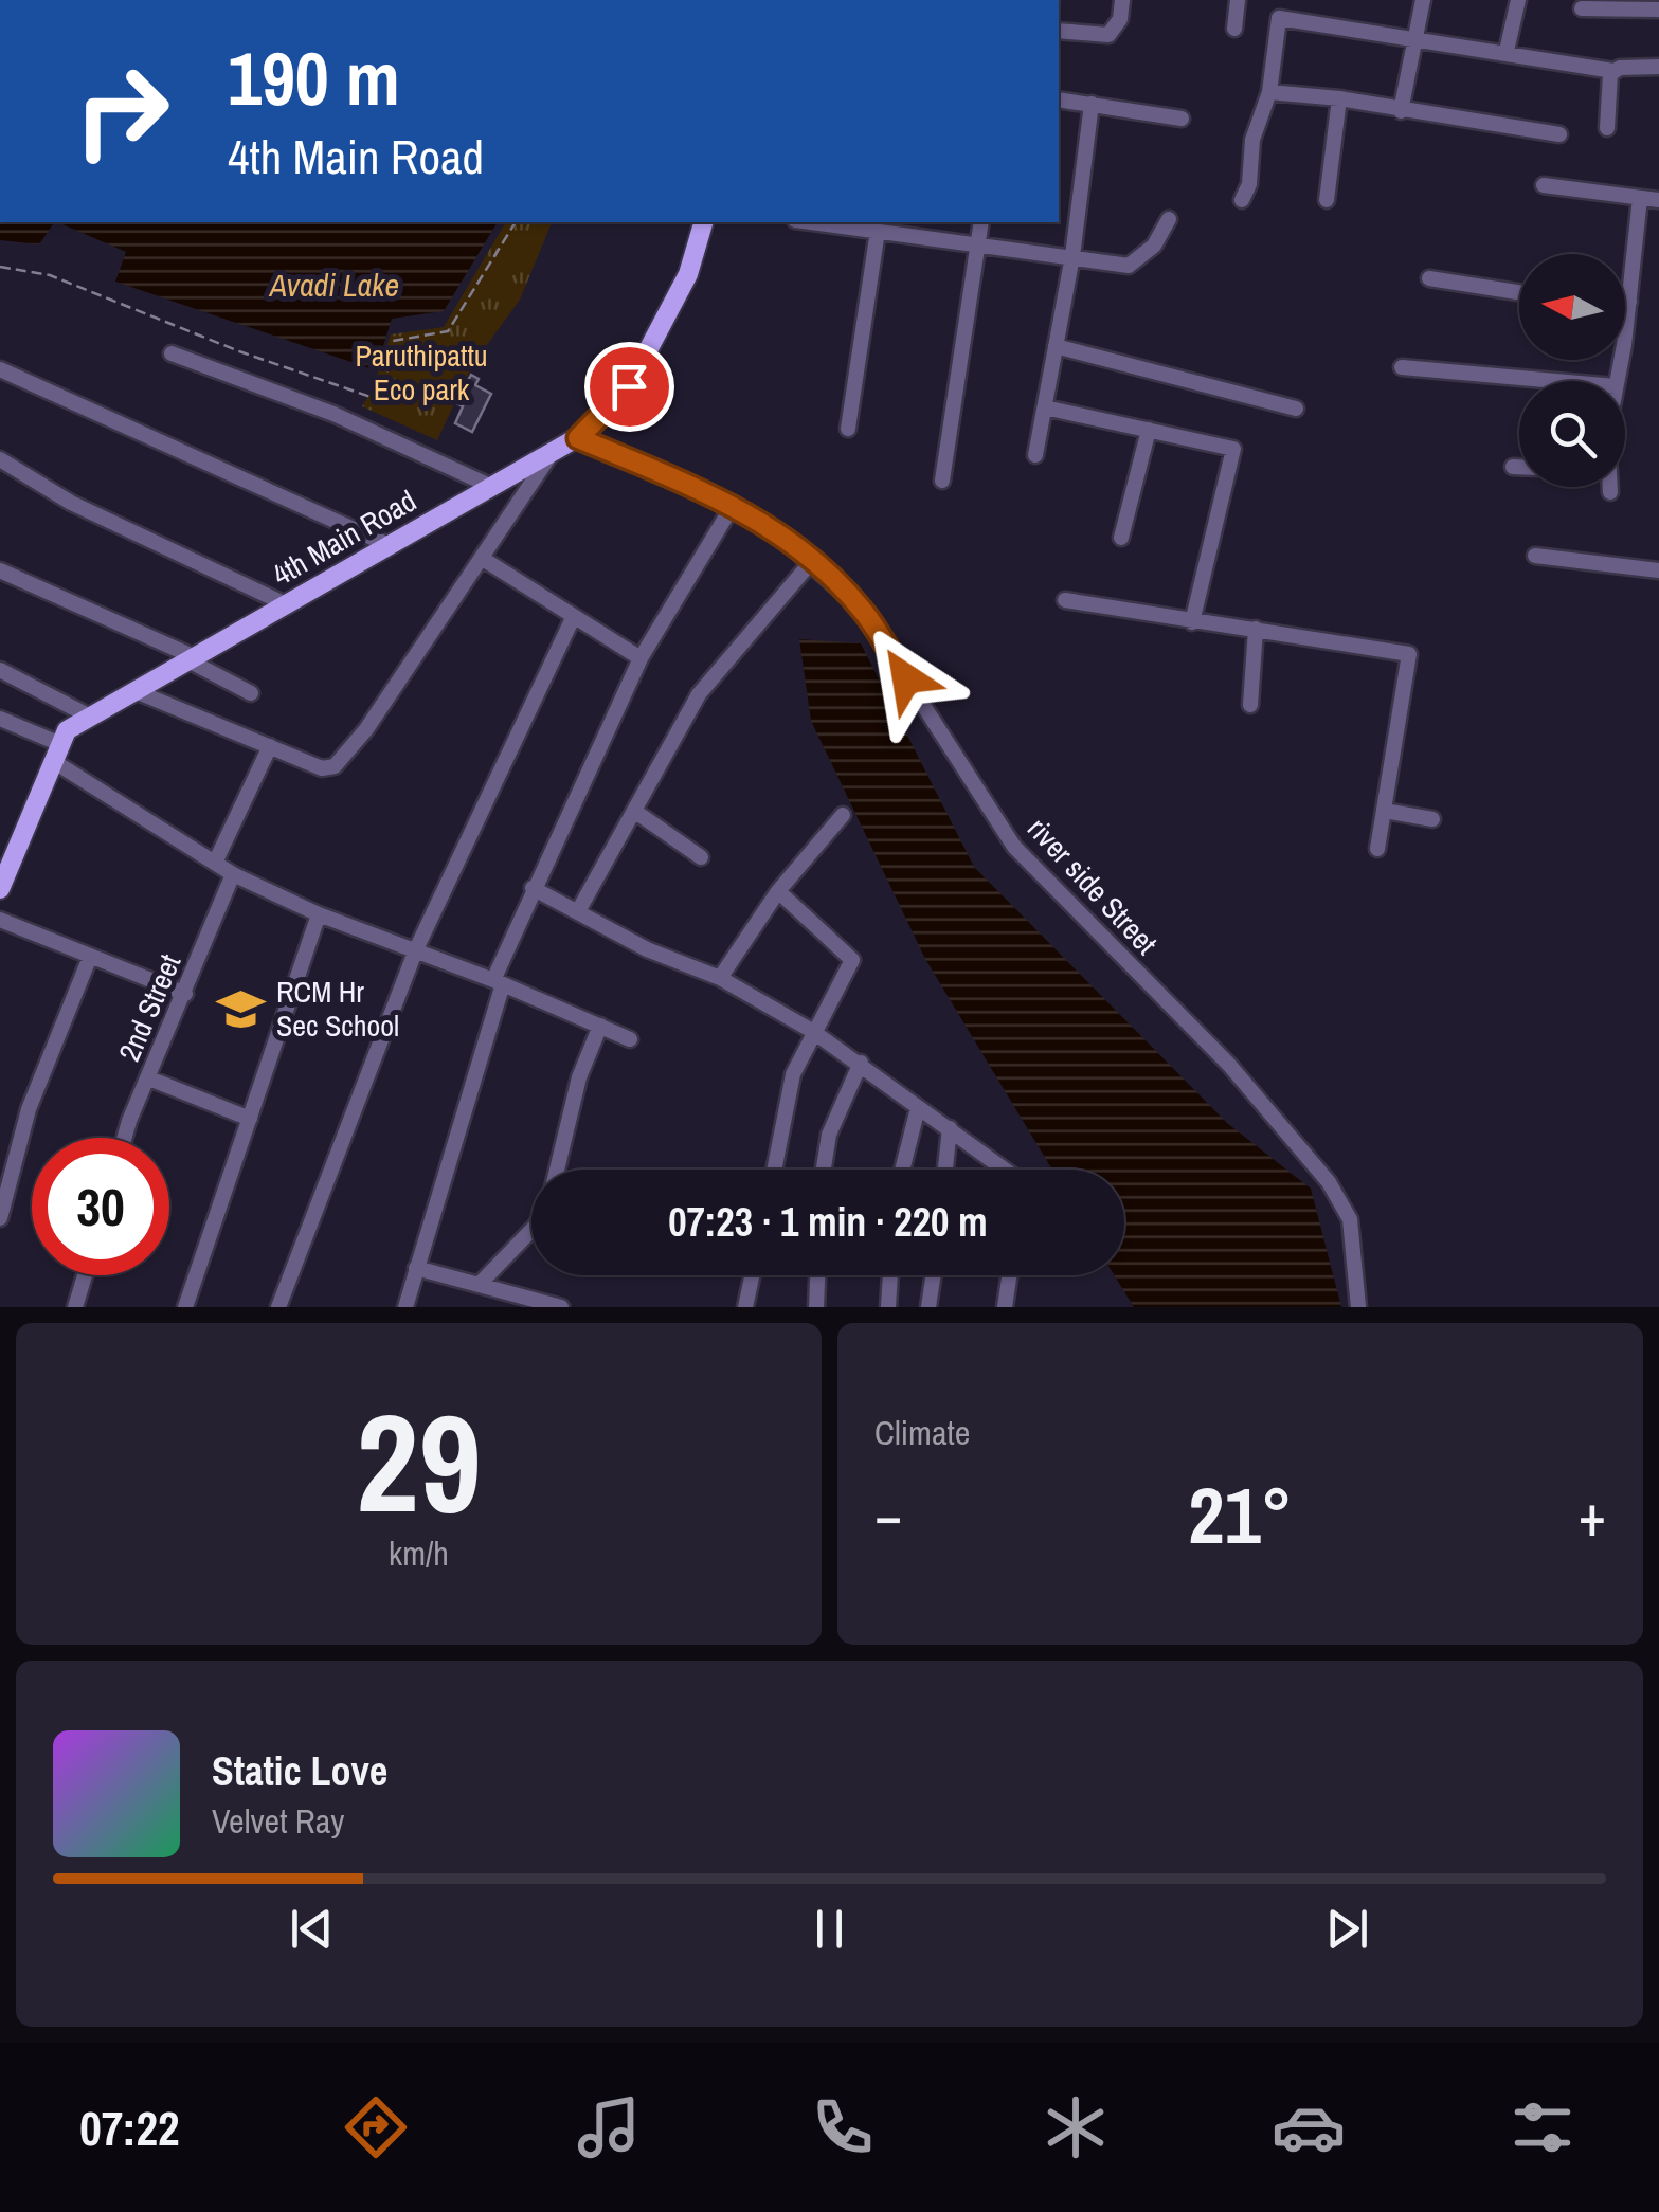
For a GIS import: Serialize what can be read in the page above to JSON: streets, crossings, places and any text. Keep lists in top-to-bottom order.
{
  "streets": {
    "main road": ["4th Main Road"],
    "street": ["river side Street", "2nd Street"]
  },
  "crossings": [
    ["4th Main Road", "river side Street"]
  ],
  "water": ["Avadi Lake"],
  "parks": ["Paruthipattu Eco park"],
  "places": {
    "school or university": ["RCM Hr Sec School"]
  },
  "north": "left",
  "page": {
    "turn": ["190 m", "4th Main Road"],
    "limit": "30",
    "trip": "07:23 · 1 min · 220 m",
    "tile": [
      ["29", "km/h"],
      "Climate"
    ],
    "heat": ["−", "21°", "+"],
    "song": ["Static Love", "Velvet Ray"],
    "tabs": "07:22"
  }
}
